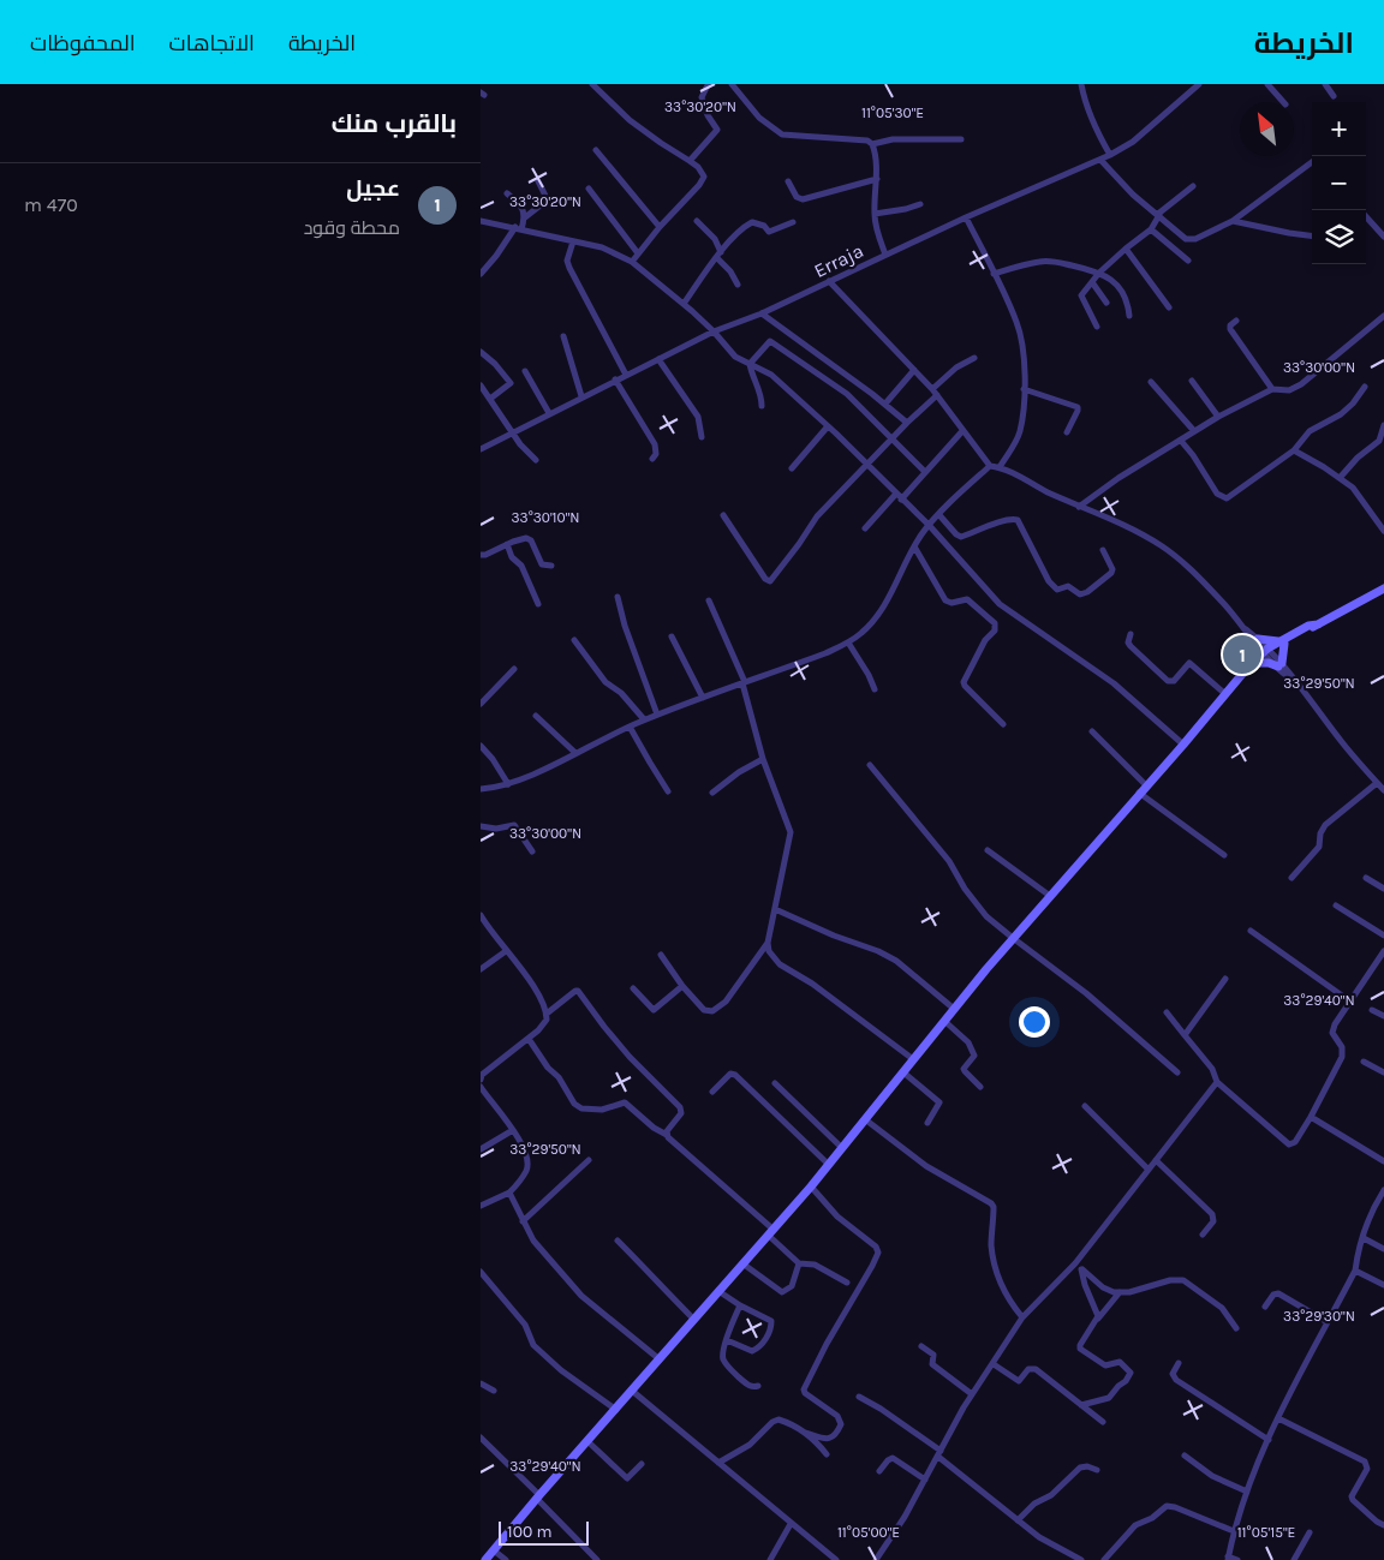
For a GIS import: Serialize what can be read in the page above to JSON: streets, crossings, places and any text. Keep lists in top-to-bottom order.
{
  "streets": {
    "street": ["Erraja"]
  },
  "scale_bar": "100 m",
  "north": "top left",
  "page": {
    "header": "الخريطة",
    "nav": ["الخريطة", "الاتجاهات", "المحفوظات"],
    "heading": "بالقرب منك",
    "map_buttons": ["+", "−"],
    "list": [
      {
        "mark": "1",
        "name": "عجيل",
        "note": "محطة وقود",
        "value": "470 m"
      }
    ],
    "pins": "1",
    "scale": "100 m"
  },
  "coordinates": [
    "33°30'20\"N",
    "11°05'30\"E",
    "33°30'00\"N",
    "33°30'10\"N",
    "33°29'50\"N",
    "33°29'40\"N",
    "33°29'30\"N",
    "11°05'00\"E",
    "11°05'15\"E"
  ]
}
